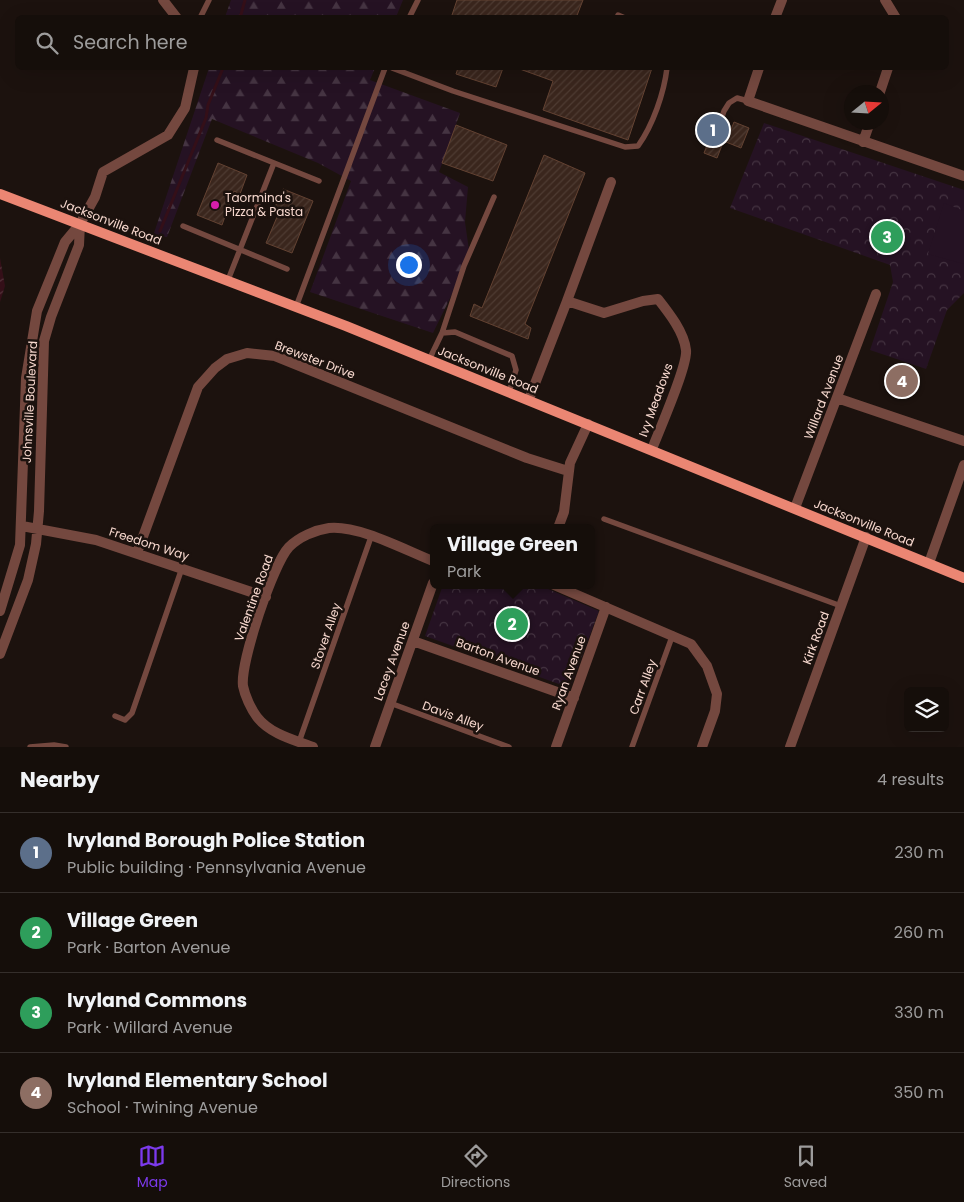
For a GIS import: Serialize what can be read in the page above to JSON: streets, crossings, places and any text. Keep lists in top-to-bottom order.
{
  "streets": {
    "main road": ["Jacksonville Road"],
    "street": [
      "Brewster Drive",
      "Willard Avenue",
      "Ivy Meadows",
      "Johnsville Boulevard",
      "Freedom Way",
      "Valentine Road",
      "Kirk Road",
      "Barton Avenue",
      "Lacey Avenue",
      "Ryan Avenue"
    ],
    "lane": ["Stover Alley", "Carr Alley", "Davis Alley"]
  },
  "crossings": [
    ["Jacksonville Road", "Willard Avenue"],
    ["Jacksonville Road", "Ivy Meadows"],
    ["Jacksonville Road", "Johnsville Boulevard"],
    ["Jacksonville Road", "Kirk Road"],
    ["Brewster Drive", "Freedom Way"],
    ["Johnsville Boulevard", "Freedom Way"],
    ["Freedom Way", "Valentine Road"],
    ["Valentine Road", "Stover Alley"],
    ["Barton Avenue", "Lacey Avenue"],
    ["Barton Avenue", "Ryan Avenue"],
    ["Lacey Avenue", "Davis Alley"]
  ],
  "places": ["Taormina's Pizza & Pasta"],
  "north": "right",
  "page": {
    "search": "Search here",
    "pins": [
      "1",
      "3",
      "4",
      "2"
    ],
    "popup": ["Village Green", "Park"],
    "heading": ["Nearby", "4 results"],
    "list": [
      {
        "mark": "1",
        "name": "Ivyland Borough Police Station",
        "note": "Public building · Pennsylvania Avenue",
        "value": "230 m"
      },
      {
        "mark": "2",
        "name": "Village Green",
        "note": "Park · Barton Avenue",
        "value": "260 m"
      },
      {
        "mark": "3",
        "name": "Ivyland Commons",
        "note": "Park · Willard Avenue",
        "value": "330 m"
      },
      {
        "mark": "4",
        "name": "Ivyland Elementary School",
        "note": "School · Twining Avenue",
        "value": "350 m"
      }
    ],
    "nav": ["Map", "Directions", "Saved"]
  }
}
